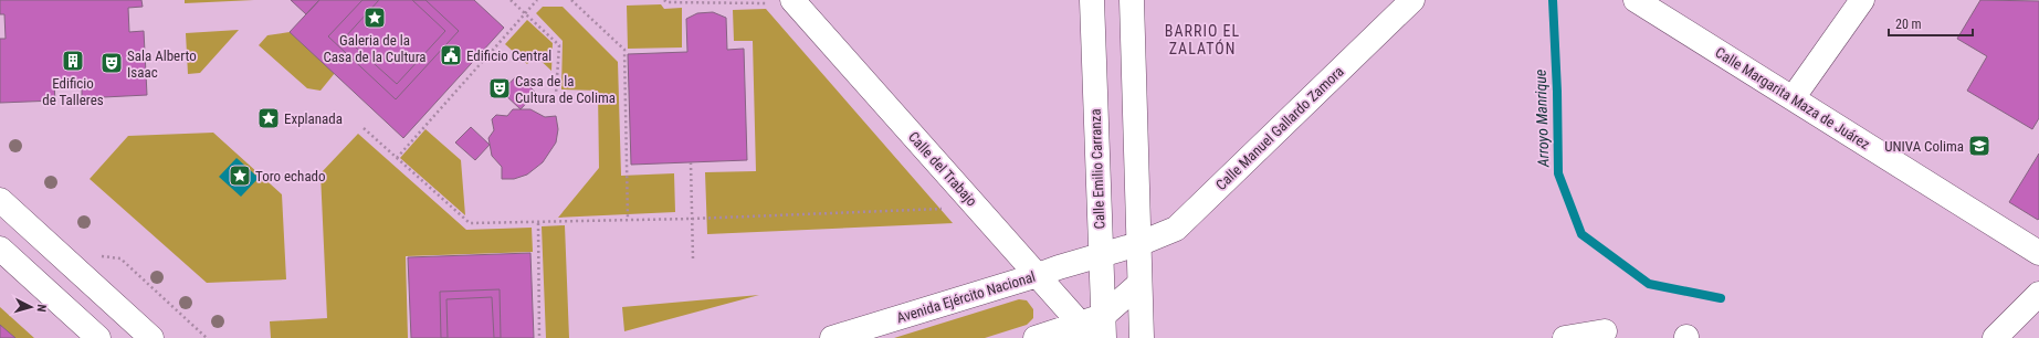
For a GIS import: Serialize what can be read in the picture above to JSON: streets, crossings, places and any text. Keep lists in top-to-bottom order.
{
  "streets": {
    "street": [
      "Calle Margarita Maza de Juárez",
      "Calle Manuel Gallardo Zamora",
      "Calle del Trabajo",
      "Calle Emilio Carranza",
      "Avenida Ejército Nacional"
    ]
  },
  "crossings": [
    ["Calle Manuel Gallardo Zamora", "Calle Emilio Carranza"],
    ["Calle Manuel Gallardo Zamora", "Avenida Ejército Nacional"],
    ["Calle del Trabajo", "Calle Emilio Carranza"],
    ["Calle del Trabajo", "Avenida Ejército Nacional"],
    ["Calle Emilio Carranza", "Avenida Ejército Nacional"]
  ],
  "districts": ["BARRIO EL ZALATÓN"],
  "water": ["Arroyo Manrique"],
  "places": {
    "place": ["Galeria de la Casa de la Cultura", "Explanada", "Toro echado"],
    "public building": ["Edificio Central"],
    "building": ["Edificio de Talleres"],
    "theatre": ["Sala Alberto Isaac", "Casa de la Cultura de Colima"],
    "school or university": ["UNIVA Colima"]
  },
  "scale_bar": "20 m",
  "north": "right"
}
